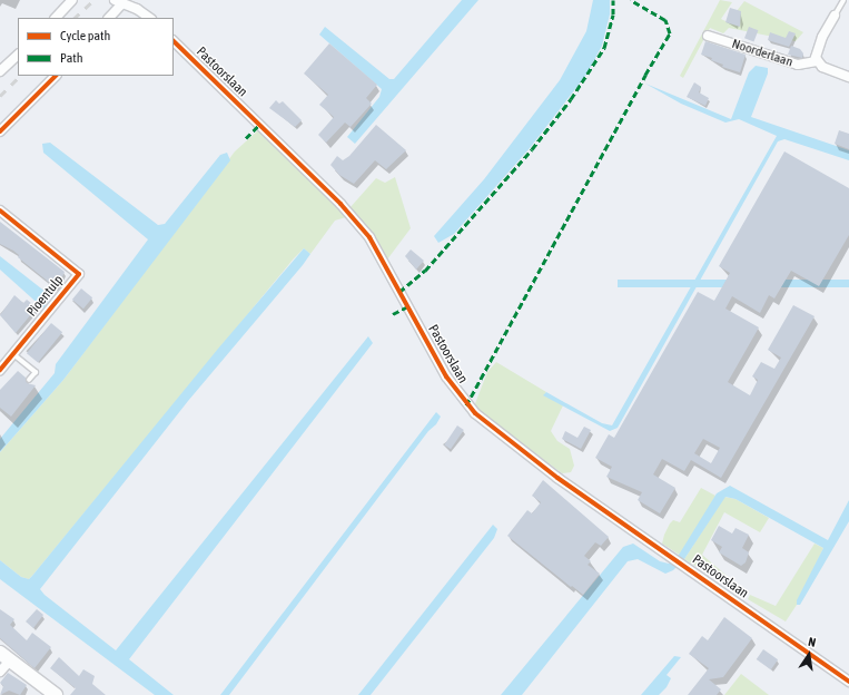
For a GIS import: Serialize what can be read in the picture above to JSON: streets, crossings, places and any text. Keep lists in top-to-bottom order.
{
  "streets": {
    "street": ["Noorderlaan", "Pastoorslaan", "Pioentulp"]
  },
  "legend": ["Cycle path", "Path"],
  "north": "top"
}
